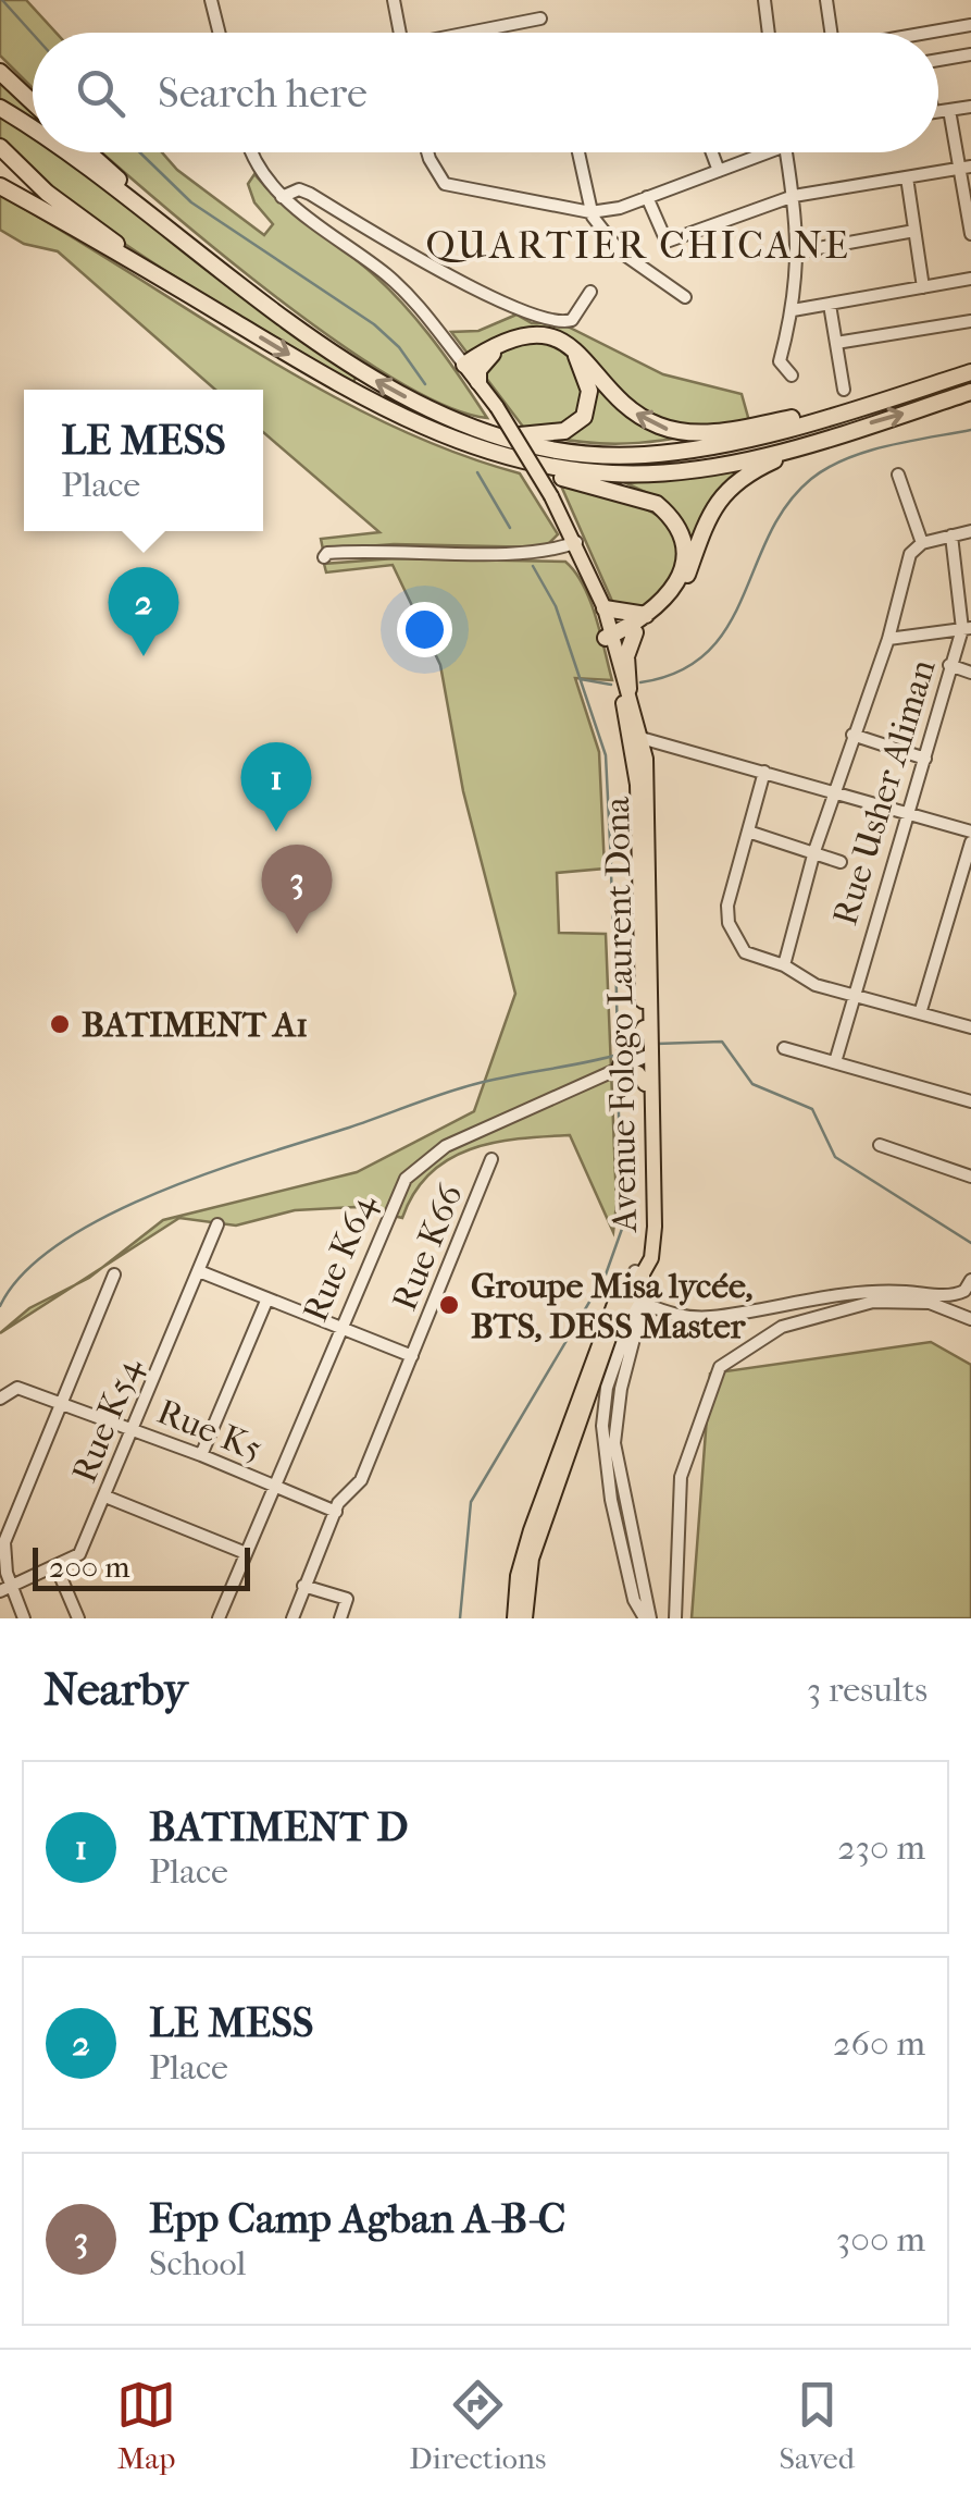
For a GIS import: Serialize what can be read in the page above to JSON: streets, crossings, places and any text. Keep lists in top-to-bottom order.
{
  "streets": {
    "main road": ["Avenue Fologo Laurent Dona"],
    "street": [
      "Rue Usher Aliman",
      "Rue K66",
      "Rue K64",
      "Rue K54",
      "Rue K5"
    ]
  },
  "crossings": [
    ["Avenue Fologo Laurent Dona", "Rue K64"],
    ["Rue K66", "Rue K5"],
    ["Rue K64", "Rue K5"],
    ["Rue K54", "Rue K5"]
  ],
  "districts": ["QUARTIER CHICANE"],
  "places": ["BATIMENT A1", "Groupe Misa lycée, BTS, DESS Master"],
  "scale_bar": "200 m",
  "page": {
    "search": "Search here",
    "popup": ["LE MESS", "Place"],
    "pins": ["2", "1", "3"],
    "scale": "200 m",
    "heading": ["Nearby", "3 results"],
    "list": [
      {
        "mark": "1",
        "name": "BATIMENT D",
        "note": "Place",
        "value": "230 m"
      },
      {
        "mark": "2",
        "name": "LE MESS",
        "note": "Place",
        "value": "260 m"
      },
      {
        "mark": "3",
        "name": "Epp Camp Agban A-B-C",
        "note": "School",
        "value": "300 m"
      }
    ],
    "nav": ["Map", "Directions", "Saved"]
  }
}
